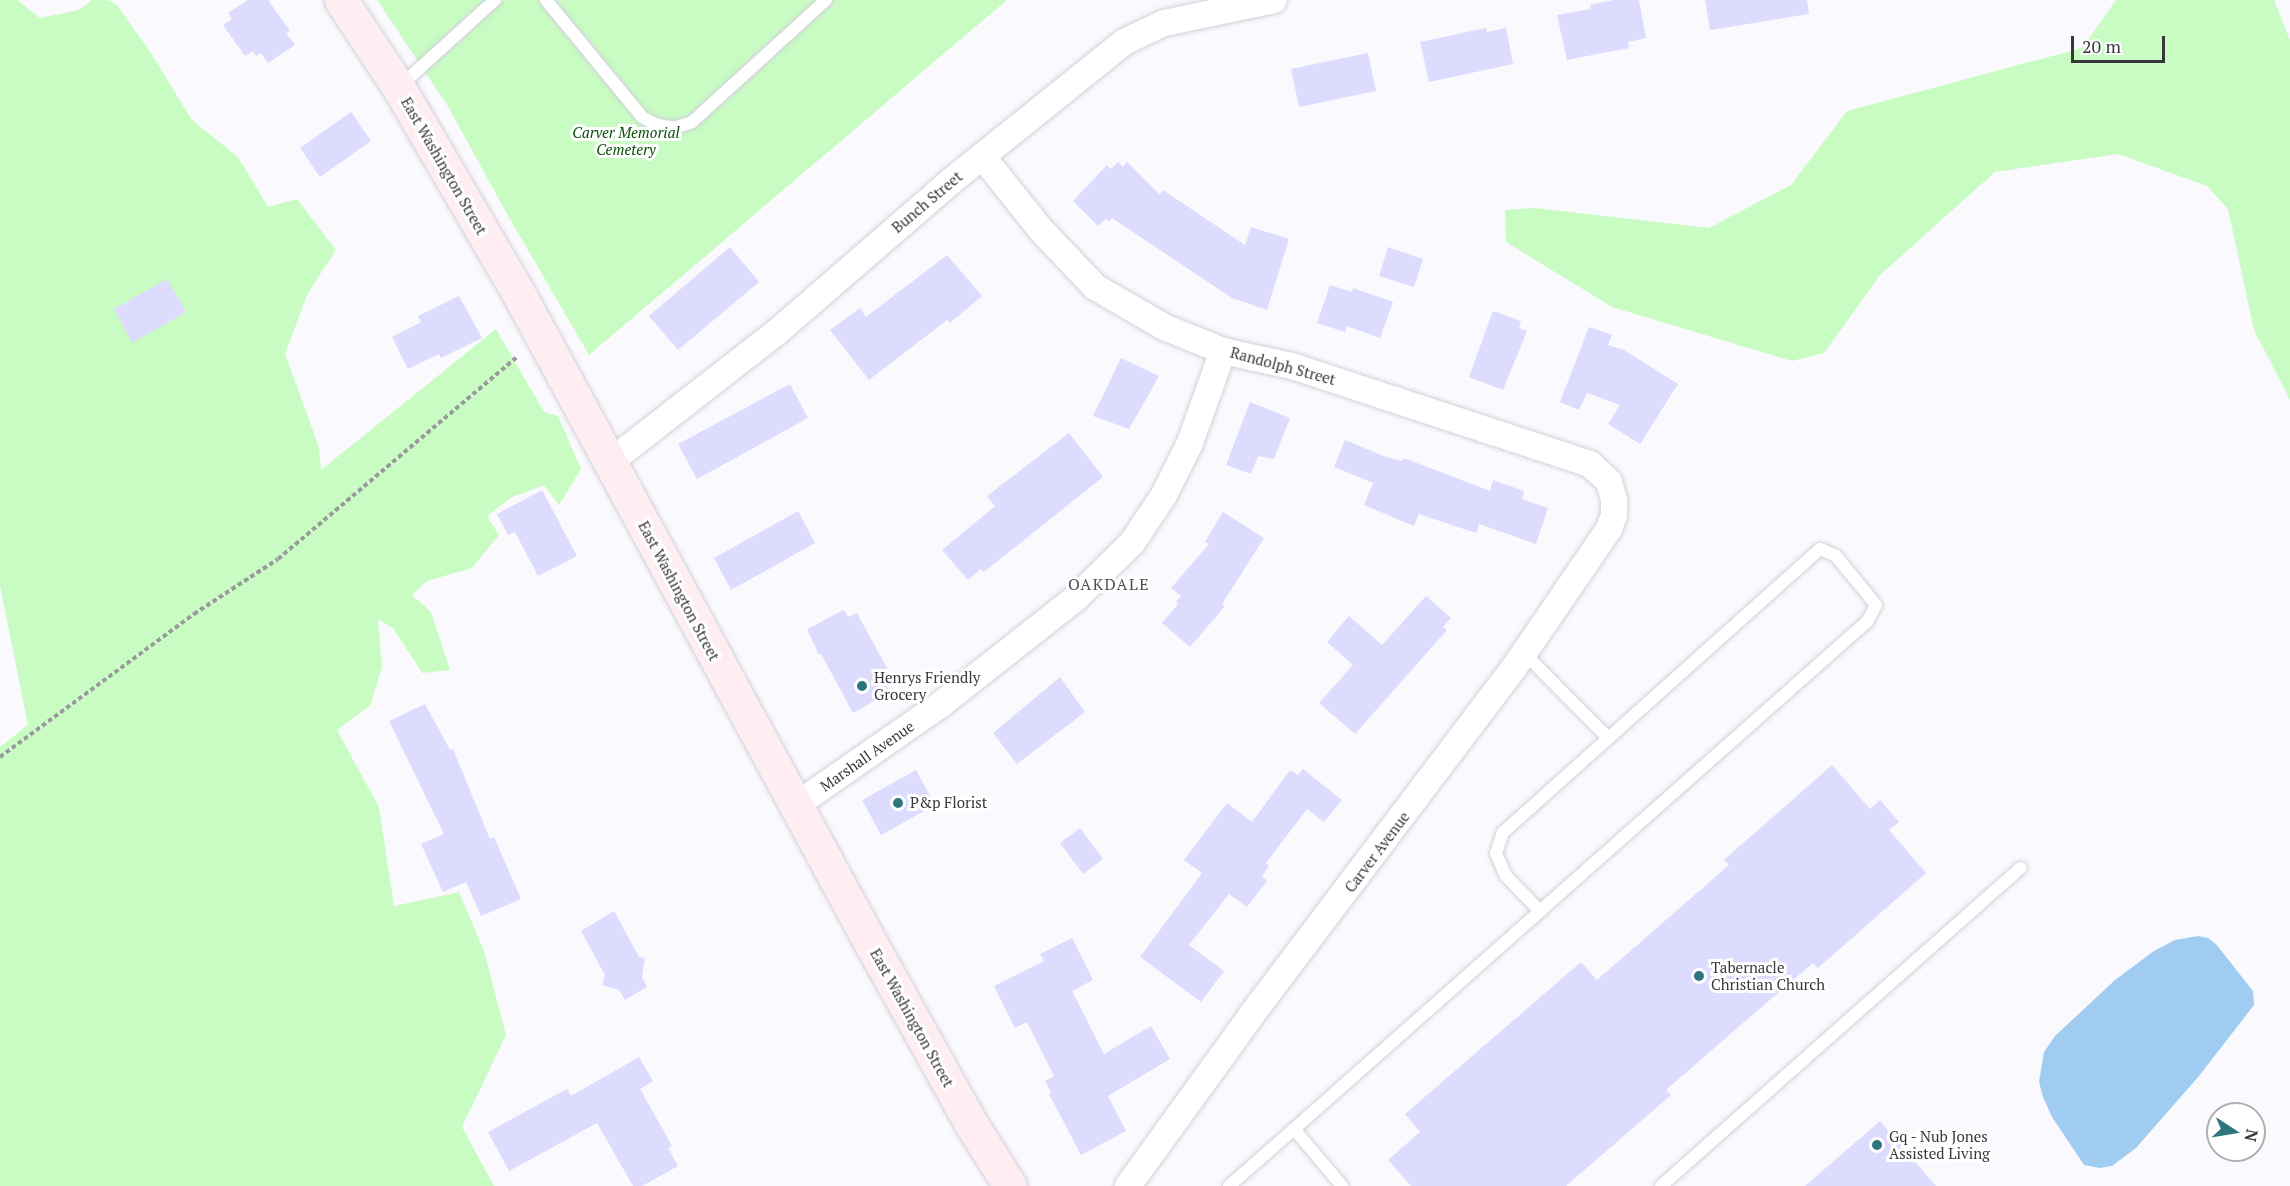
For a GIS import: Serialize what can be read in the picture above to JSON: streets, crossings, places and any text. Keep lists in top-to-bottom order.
{
  "streets": {
    "main road": ["East Washington Street"],
    "street": [
      "Bunch Street",
      "Randolph Street",
      "Marshall Avenue",
      "Carver Avenue"
    ]
  },
  "crossings": [
    ["East Washington Street", "Bunch Street"],
    ["East Washington Street", "Marshall Avenue"],
    ["Bunch Street", "Randolph Street"],
    ["Randolph Street", "Marshall Avenue"],
    ["Randolph Street", "Carver Avenue"]
  ],
  "districts": ["OAKDALE"],
  "parks": ["Carver Memorial Cemetery"],
  "places": [
    "Henrys Friendly Grocery",
    "P&p Florist",
    "Tabernacle Christian Church",
    "Gq - Nub Jones Assisted Living"
  ],
  "scale_bar": "20 m",
  "north": "right"
}
